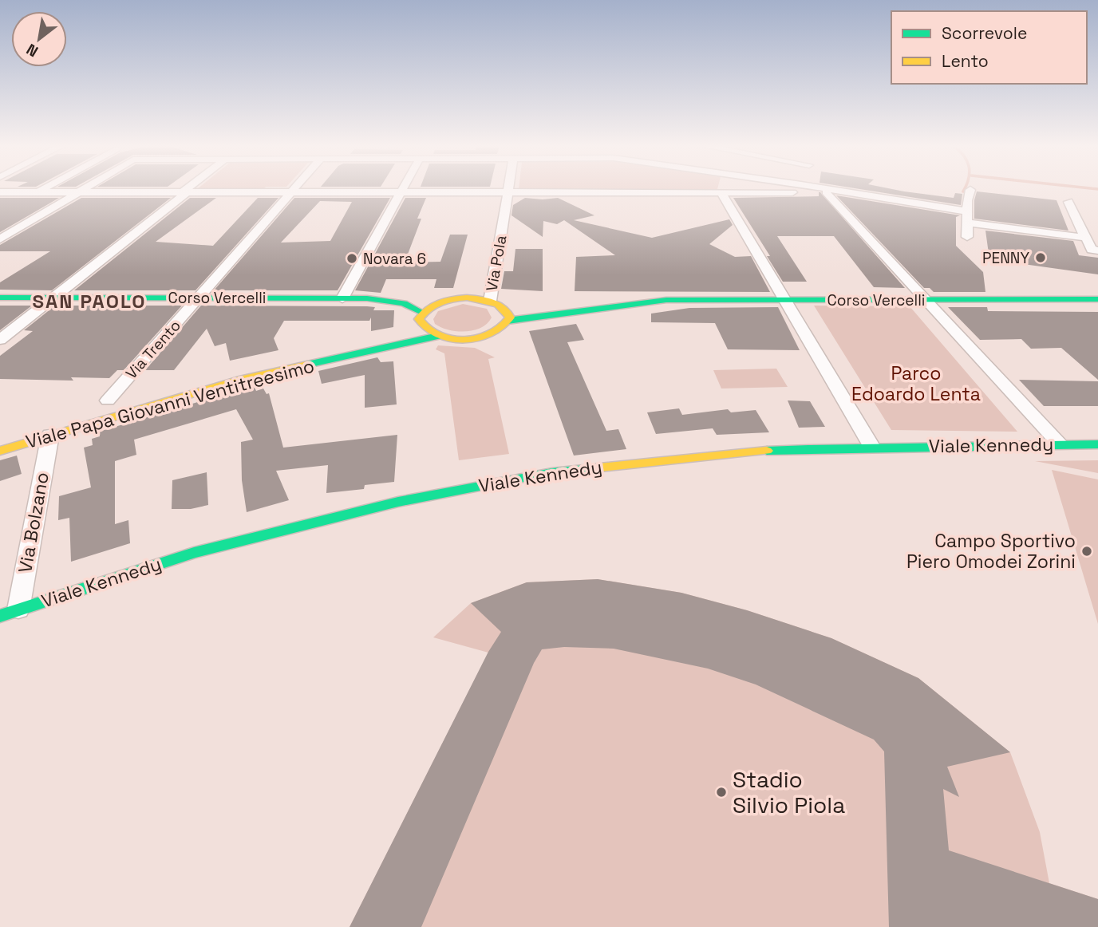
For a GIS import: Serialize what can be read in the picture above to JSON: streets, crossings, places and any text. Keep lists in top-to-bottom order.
{
  "streets": {
    "main road": ["Corso Vercelli", "Viale Papa Giovanni Ventitreesimo", "Viale Kennedy"],
    "street": ["Via Pola", "Via Trento", "Via Bolzano"]
  },
  "crossings": [
    ["Via Pola", "Corso Vercelli"],
    ["Corso Vercelli", "Via Trento"],
    ["Corso Vercelli", "Viale Papa Giovanni Ventitreesimo"],
    ["Via Trento", "Viale Papa Giovanni Ventitreesimo"],
    ["Viale Papa Giovanni Ventitreesimo", "Via Bolzano"],
    ["Viale Kennedy", "Via Bolzano"]
  ],
  "districts": ["SAN PAOLO"],
  "parks": ["Parco Edoardo Lenta"],
  "places": [
    "PENNY",
    "Novara 6",
    "Campo Sportivo Piero Omodei Zorini",
    "Stadio Silvio Piola"
  ],
  "legend": ["Scorrevole", "Lento"],
  "north": "bottom left"
}
